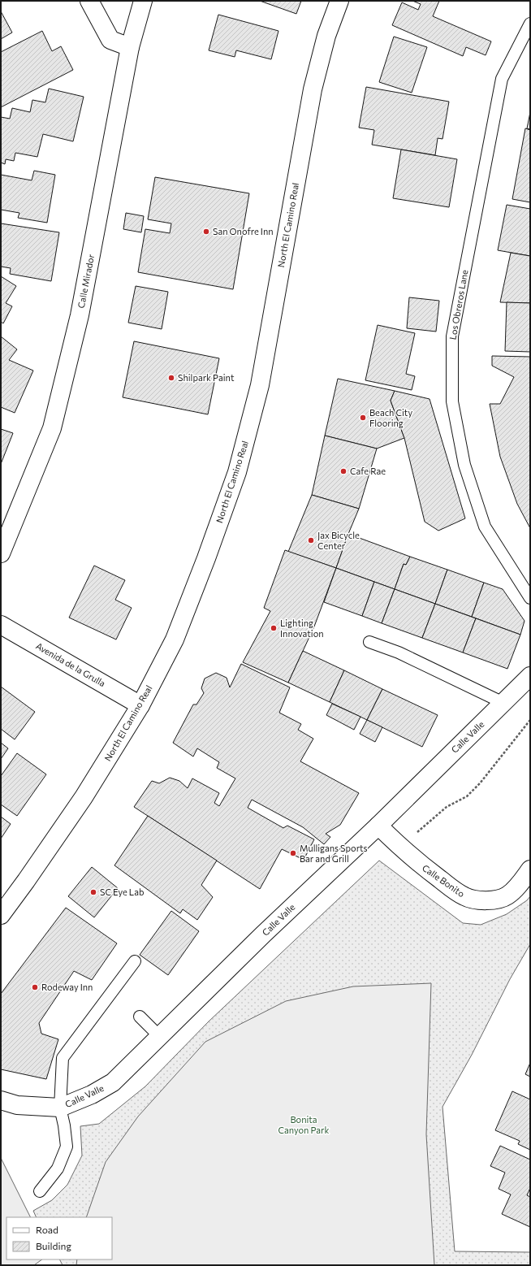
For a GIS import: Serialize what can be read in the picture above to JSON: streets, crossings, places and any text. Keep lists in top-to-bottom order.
{
  "streets": {
    "street": [
      "North El Camino Real",
      "Calle Mirador",
      "Avenida de la Grulla",
      "Calle Valle",
      "Calle Bonito"
    ],
    "lane": ["Los Obreros Lane"]
  },
  "crossings": [
    ["North El Camino Real", "Avenida de la Grulla"],
    ["Calle Valle", "Calle Bonito"]
  ],
  "parks": ["Bonita Canyon Park"],
  "places": [
    "San Onofre Inn",
    "Shilpark Paint",
    "Beach City Flooring",
    "Cafe Rae",
    "Jax Bicycle Center",
    "Lighting Innovation",
    "Mulligans Sports Bar and Grill",
    "SC Eye Lab",
    "Rodeway Inn"
  ],
  "legend": ["Road", "Building"]
}
